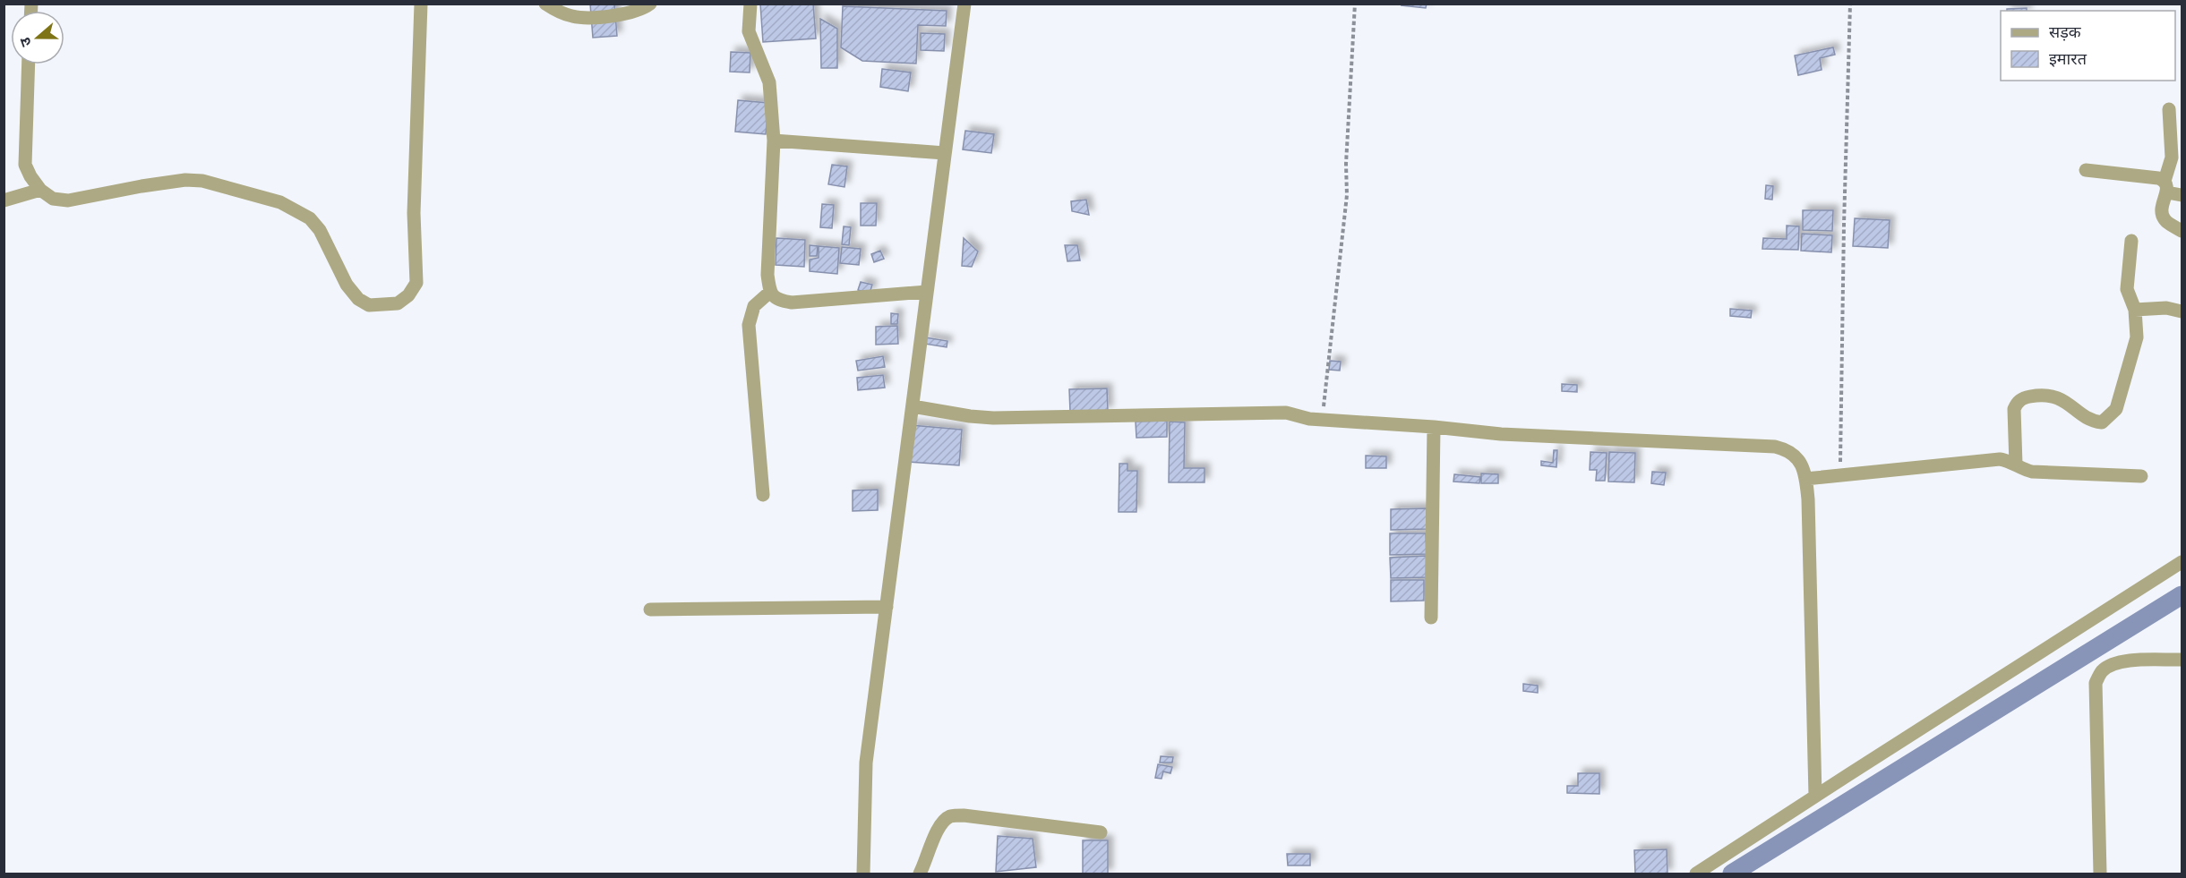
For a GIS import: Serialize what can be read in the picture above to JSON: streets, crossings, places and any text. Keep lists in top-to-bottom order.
{
  "legend": ["सड़क", "इमारत"],
  "north": "left"
}
